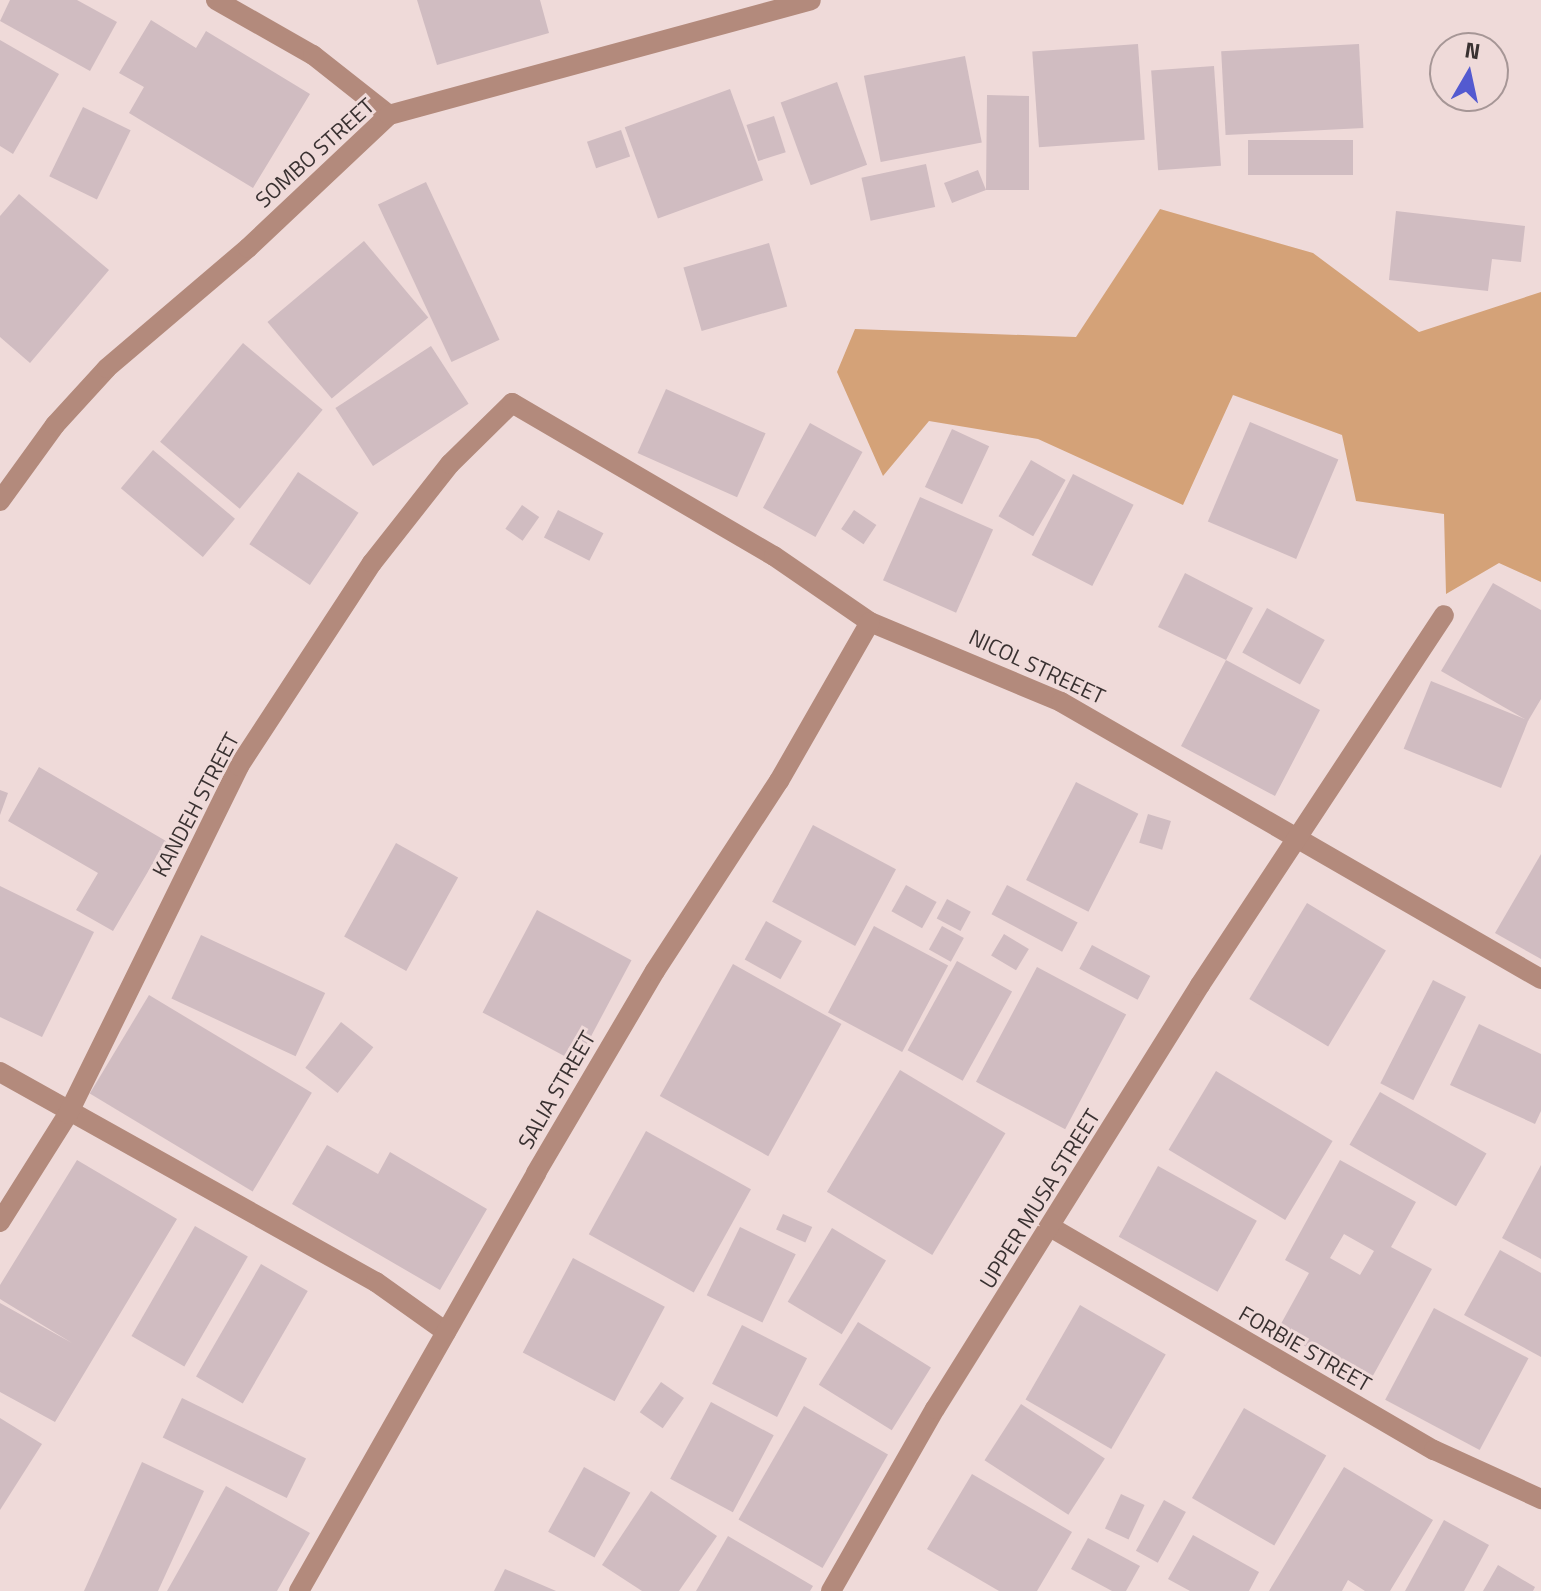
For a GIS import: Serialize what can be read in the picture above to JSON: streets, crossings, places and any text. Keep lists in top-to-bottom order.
{
  "streets": {
    "street": [
      "SOMBO STREET",
      "NICOL STREEET",
      "KANDEH STREET",
      "SALIA STREET",
      "UPPER MUSA STREET",
      "FORBIE STREET"
    ]
  },
  "crossings": [
    ["NICOL STREEET", "KANDEH STREET"],
    ["NICOL STREEET", "SALIA STREET"],
    ["NICOL STREEET", "UPPER MUSA STREET"],
    ["UPPER MUSA STREET", "FORBIE STREET"]
  ],
  "north": "top"
}
